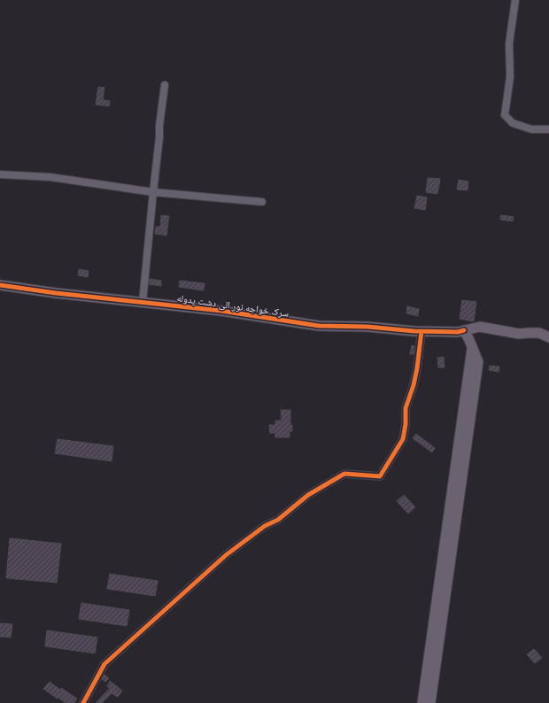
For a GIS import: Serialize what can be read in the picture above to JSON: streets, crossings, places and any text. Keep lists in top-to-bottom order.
{
  "streets": {
    "main road": ["سرک خواجه نور الی دشت پدوله"]
  }
}
